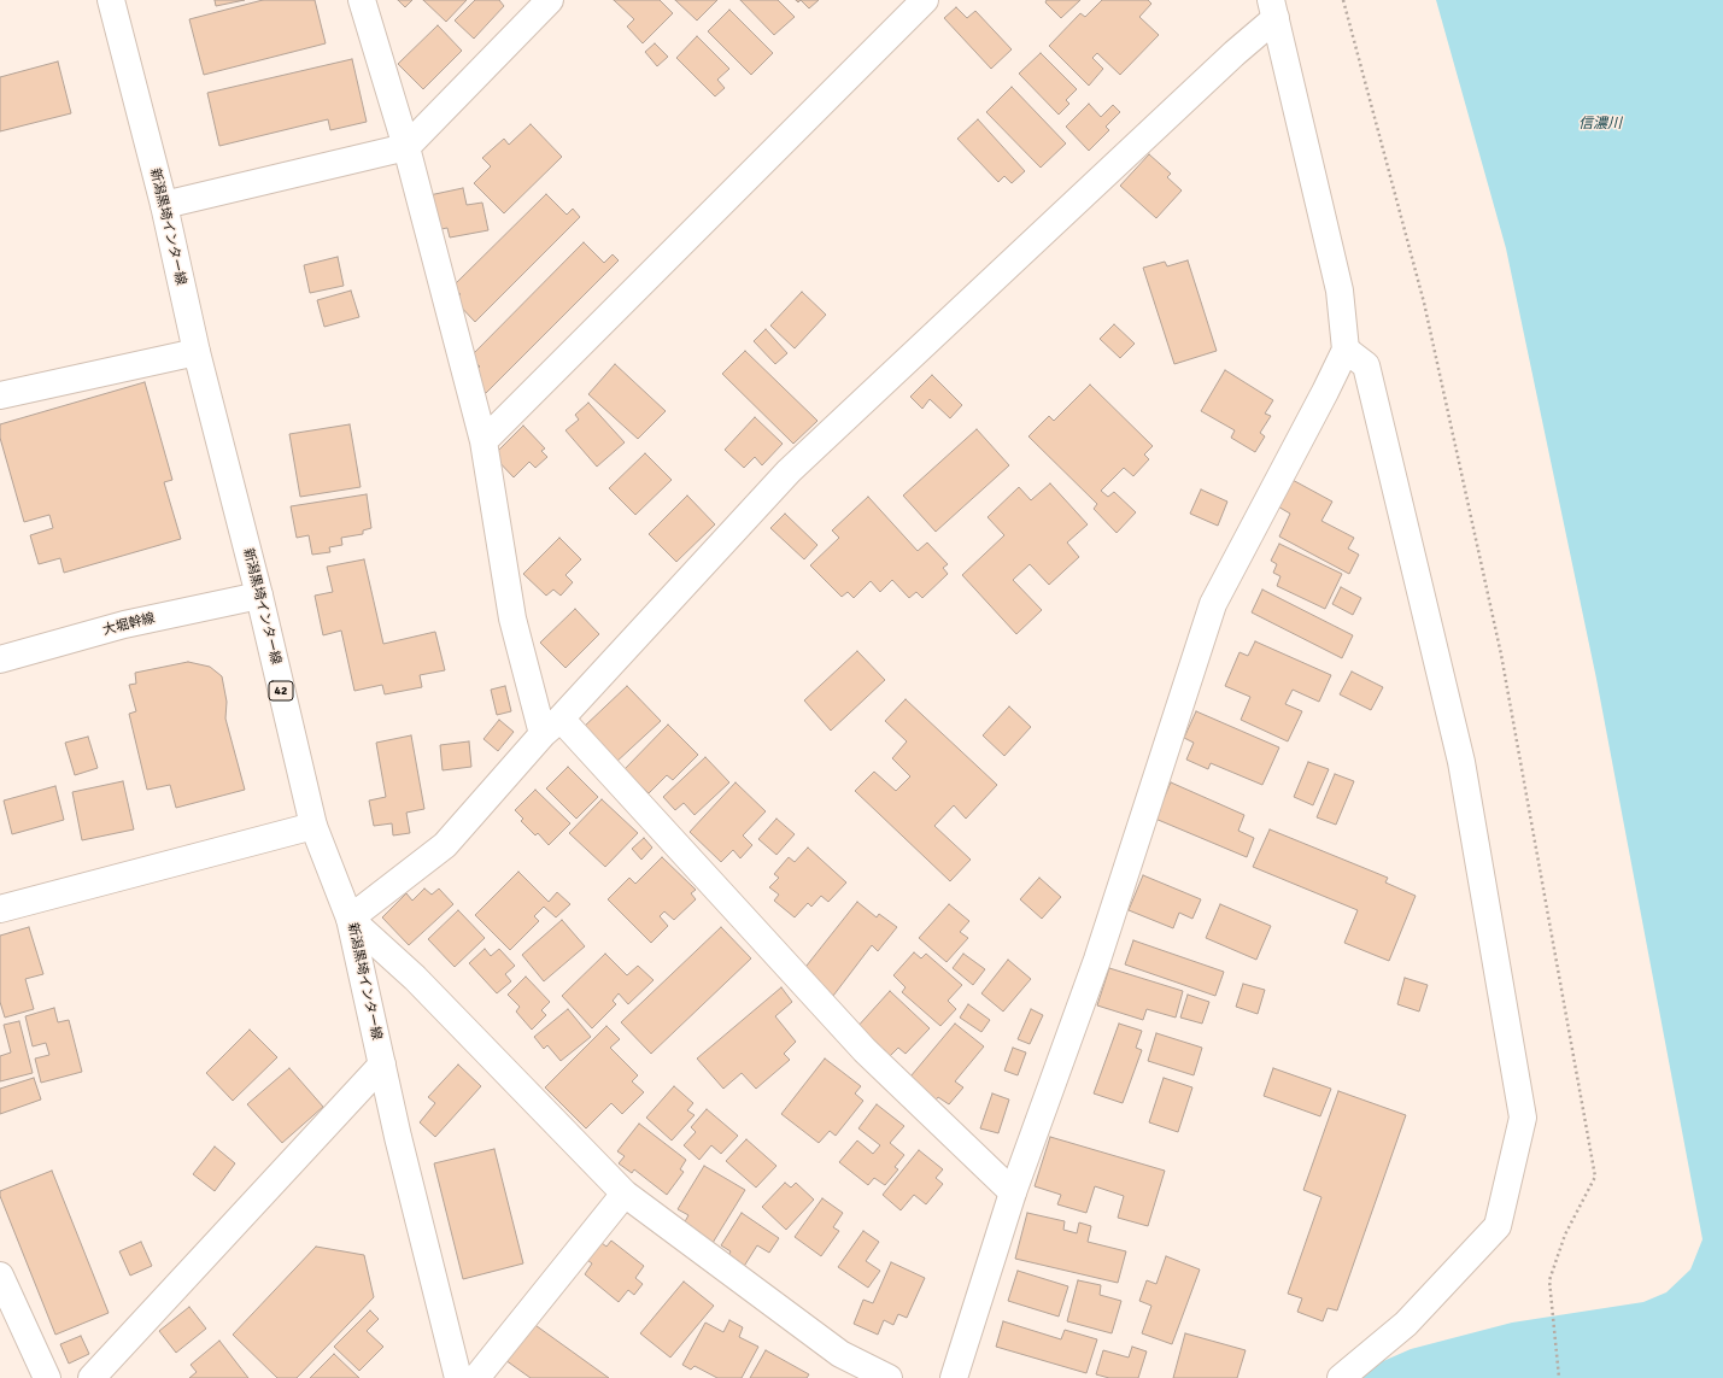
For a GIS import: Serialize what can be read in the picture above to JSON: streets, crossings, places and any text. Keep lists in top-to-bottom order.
{
  "streets": {
    "street": ["新潟黒埼インター線", "大堀幹線", "42"]
  },
  "crossings": [
    ["新潟黒埼インター線", "大堀幹線"]
  ],
  "water": ["信濃川"]
}
